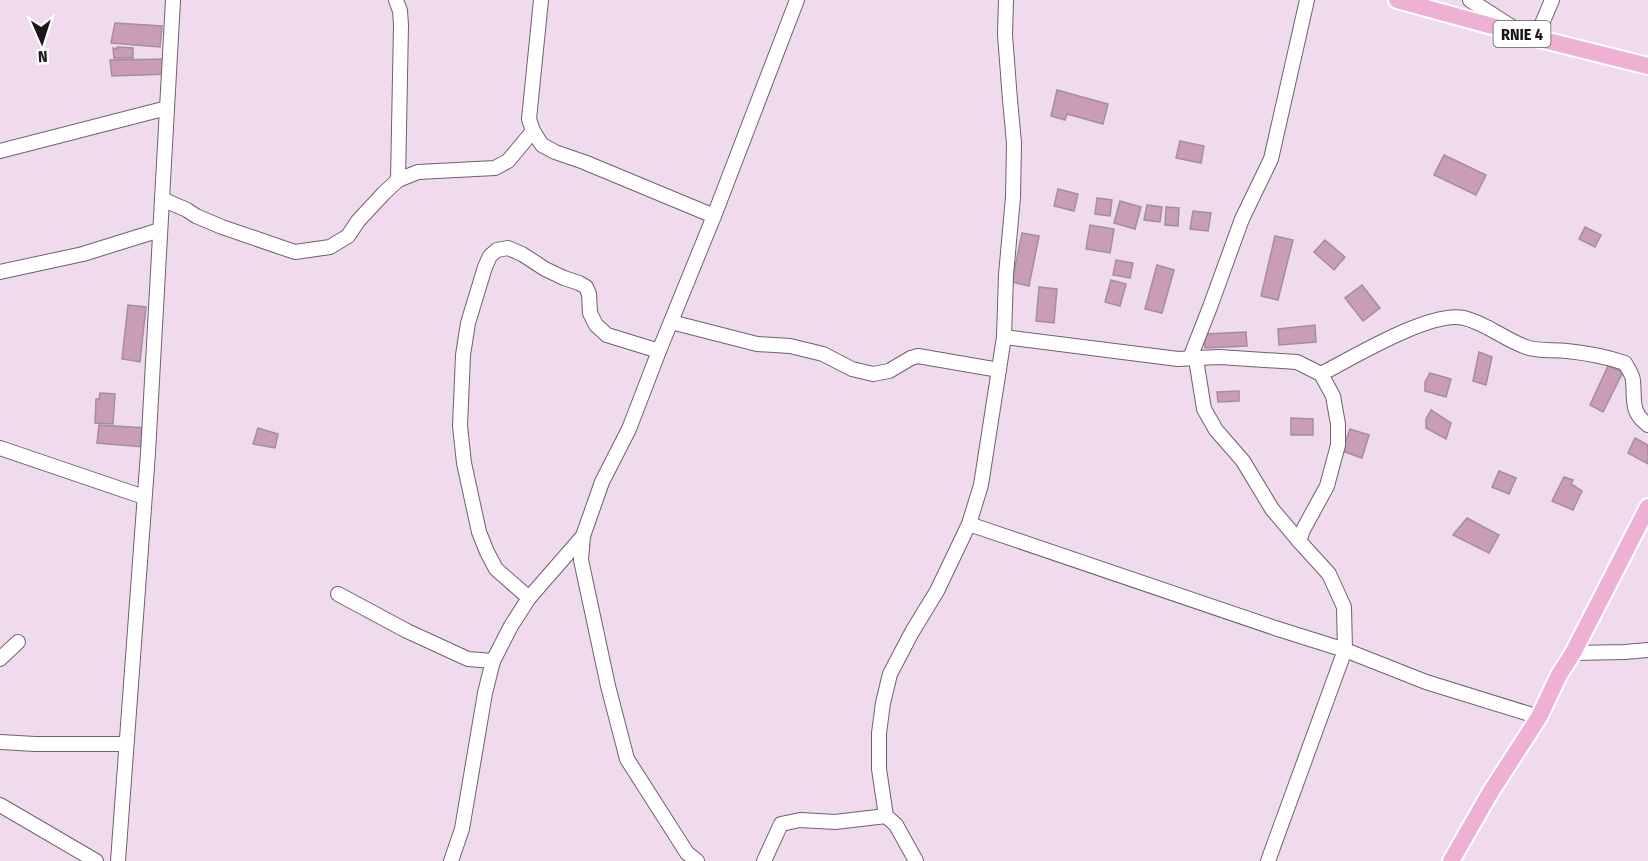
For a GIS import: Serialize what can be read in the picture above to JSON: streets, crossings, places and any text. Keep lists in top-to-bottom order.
{
  "streets": {
    "main road": ["RNIE 4"]
  },
  "north": "bottom"
}
